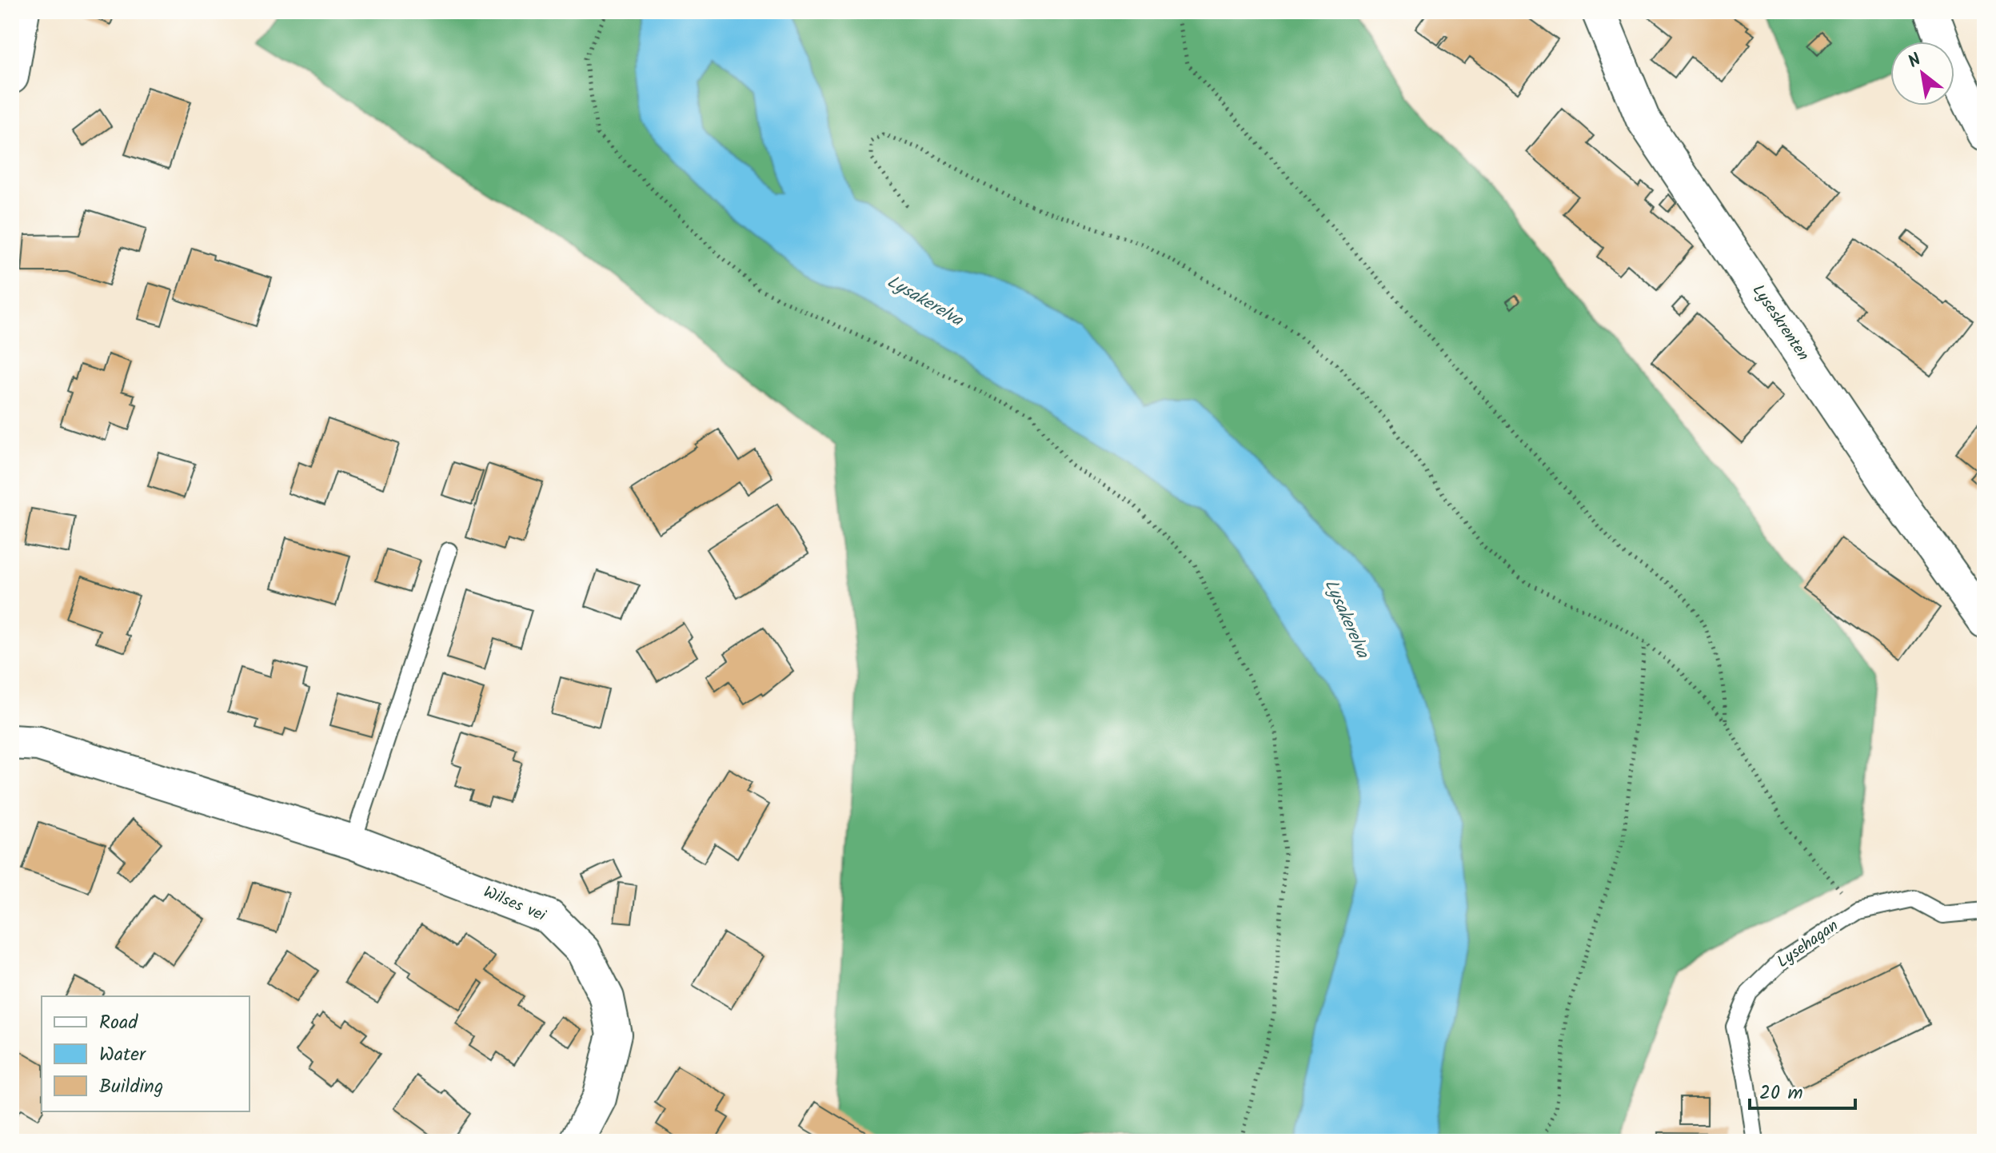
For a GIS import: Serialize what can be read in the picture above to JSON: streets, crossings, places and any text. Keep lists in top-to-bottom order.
{
  "streets": {
    "street": ["Lyseskrenten", "Wilses vei"],
    "lane": ["Lysehagan"]
  },
  "water": ["Lysakerelva"],
  "legend": ["Road", "Water", "Building"],
  "scale_bar": "20 m",
  "north": "top left"
}
